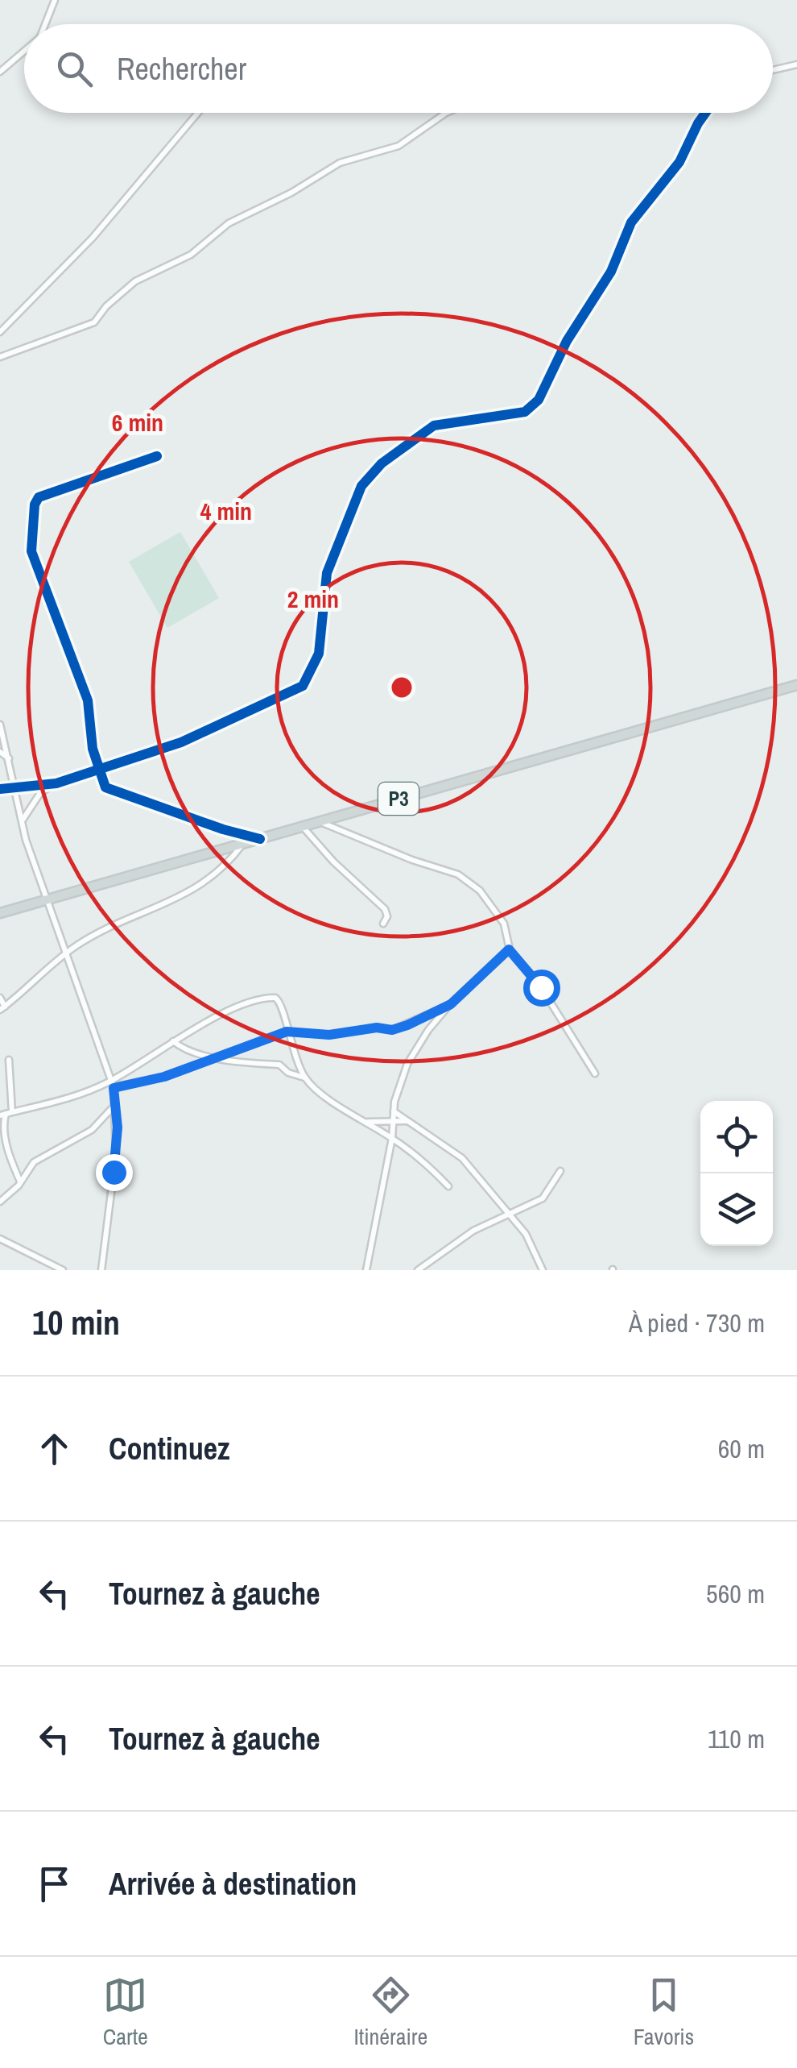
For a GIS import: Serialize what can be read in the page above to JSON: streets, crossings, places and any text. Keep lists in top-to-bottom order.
{
  "streets": {
    "main road": ["P3"]
  },
  "page": {
    "search": "Rechercher",
    "heading": ["10 min", "À pied · 730 m"],
    "list": [
      ["Continuez", "60 m"],
      ["Tournez à gauche", "560 m"],
      ["Tournez à gauche", "110 m"],
      "Arrivée à destination"
    ],
    "nav": ["Carte", "Itinéraire", "Favoris"]
  },
  "rings": ["6 min", "4 min", "2 min"]
}
